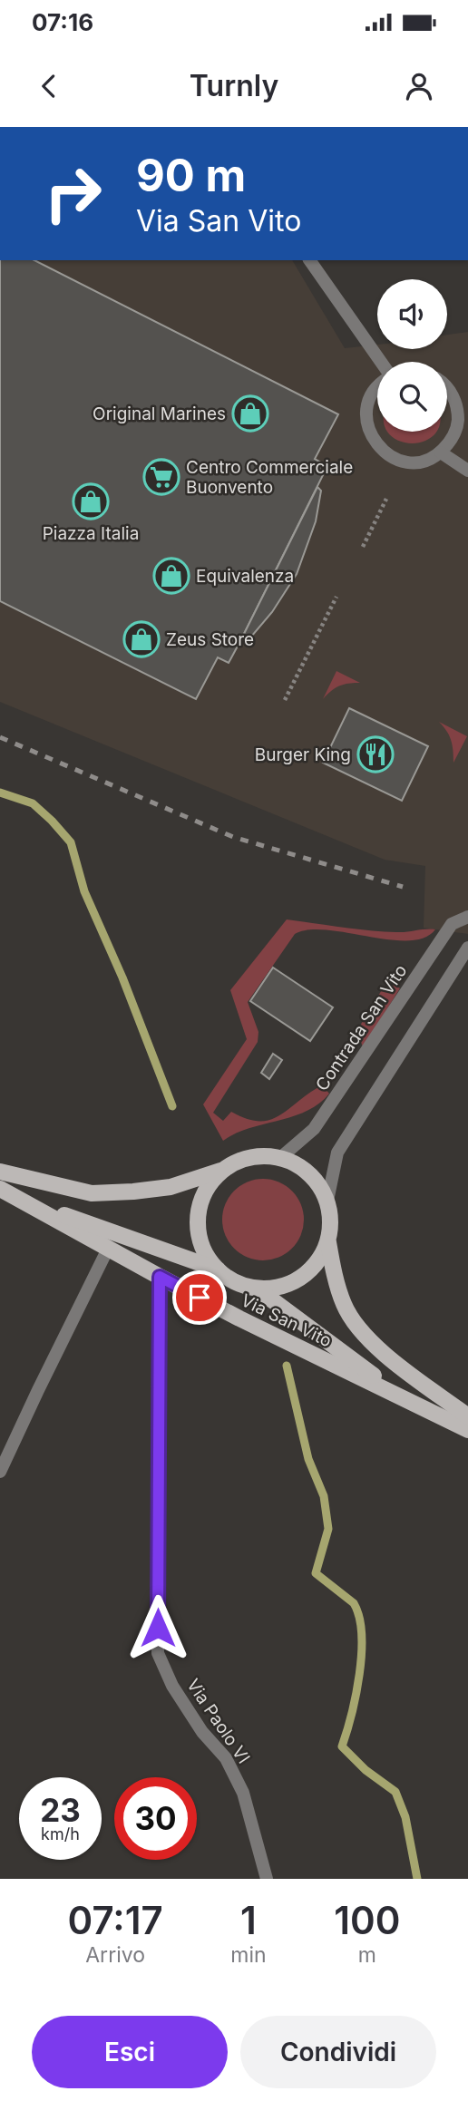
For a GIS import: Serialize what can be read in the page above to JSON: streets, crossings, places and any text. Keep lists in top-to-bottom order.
{
  "streets": {
    "main road": ["Via San Vito"],
    "street": ["Contrada San Vito", "Via Paolo VI"]
  },
  "crossings": [
    ["Contrada San Vito", "Via San Vito"],
    ["Via San Vito", "Via Paolo VI"]
  ],
  "places": {
    "shop": [
      "Original Marines",
      "Piazza Italia",
      "Equivalenza",
      "Zeus Store"
    ],
    "supermarket": ["Centro Commerciale Buonvento"],
    "restaurant": ["Burger King"]
  },
  "page": {
    "status": "07:16",
    "header": "Turnly",
    "turn": ["90 m", "Via San Vito"],
    "speed": "23 km/h",
    "limit": "30",
    "eta": [
      "07:17",
      "Arrivo",
      "1",
      "min",
      "100",
      "m"
    ],
    "buttons": ["Esci", "Condividi"]
  }
}
